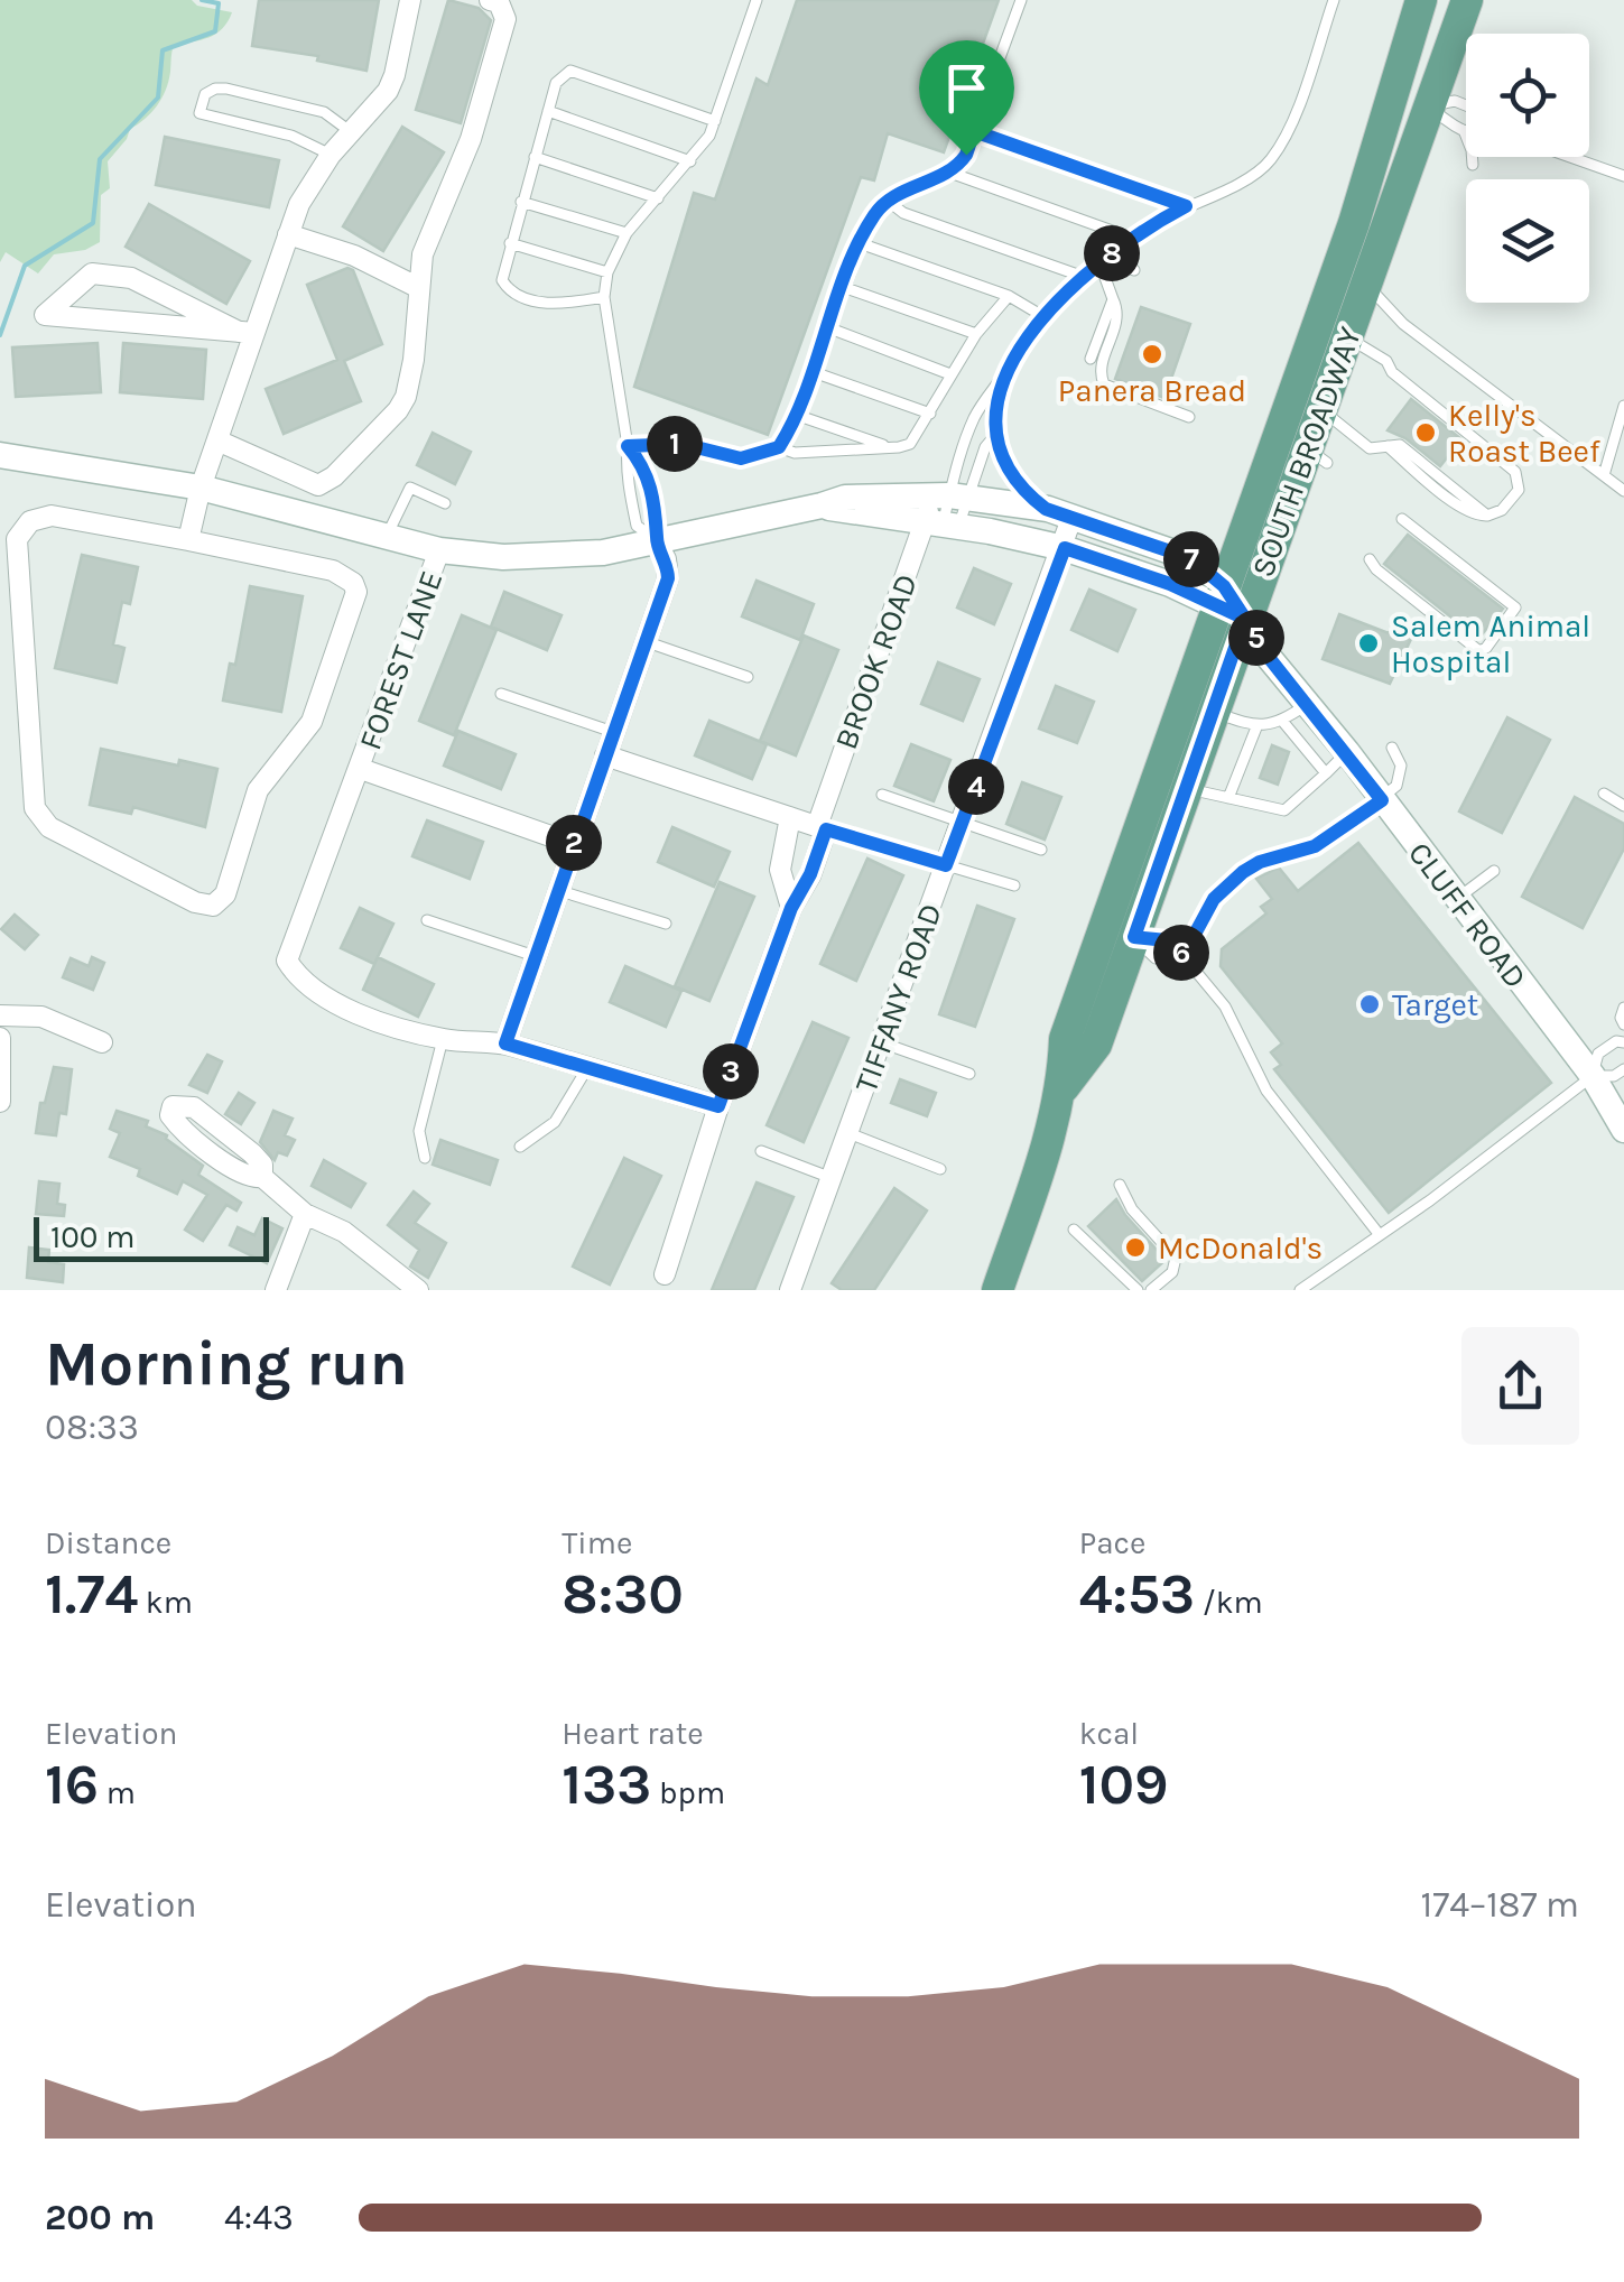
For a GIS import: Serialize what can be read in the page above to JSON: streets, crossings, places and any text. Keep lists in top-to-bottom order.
{
  "streets": {
    "main road": ["SOUTH BROADWAY"],
    "street": [
      "FOREST LANE",
      "BROOK ROAD",
      "CLUFF ROAD",
      "TIFFANY ROAD"
    ]
  },
  "crossings": [
    ["SOUTH BROADWAY", "CLUFF ROAD"],
    ["FOREST LANE", "BROOK ROAD"]
  ],
  "places": [
    "Panera Bread",
    "Kelly's Roast Beef",
    "Salem Animal Hospital",
    "Target",
    "McDonald's"
  ],
  "scale_bar": "100 m",
  "page": {
    "pins": [
      "8",
      "1",
      "7",
      "5",
      "4",
      "2",
      "6",
      "3"
    ],
    "scale": "100 m",
    "heading": ["Morning run", "08:33"],
    "stats": [
      ["Distance", "1.74 km"],
      ["Time", "8:30"],
      ["Pace", "4:53 /km"],
      ["Elevation", "16 m"],
      ["Heart rate", "133 bpm"],
      ["kcal", "109"]
    ],
    "chart": ["Elevation", "174–187 m"],
    "list": [
      {
        "name": "200 m",
        "note": "4:43"
      }
    ]
  }
}
